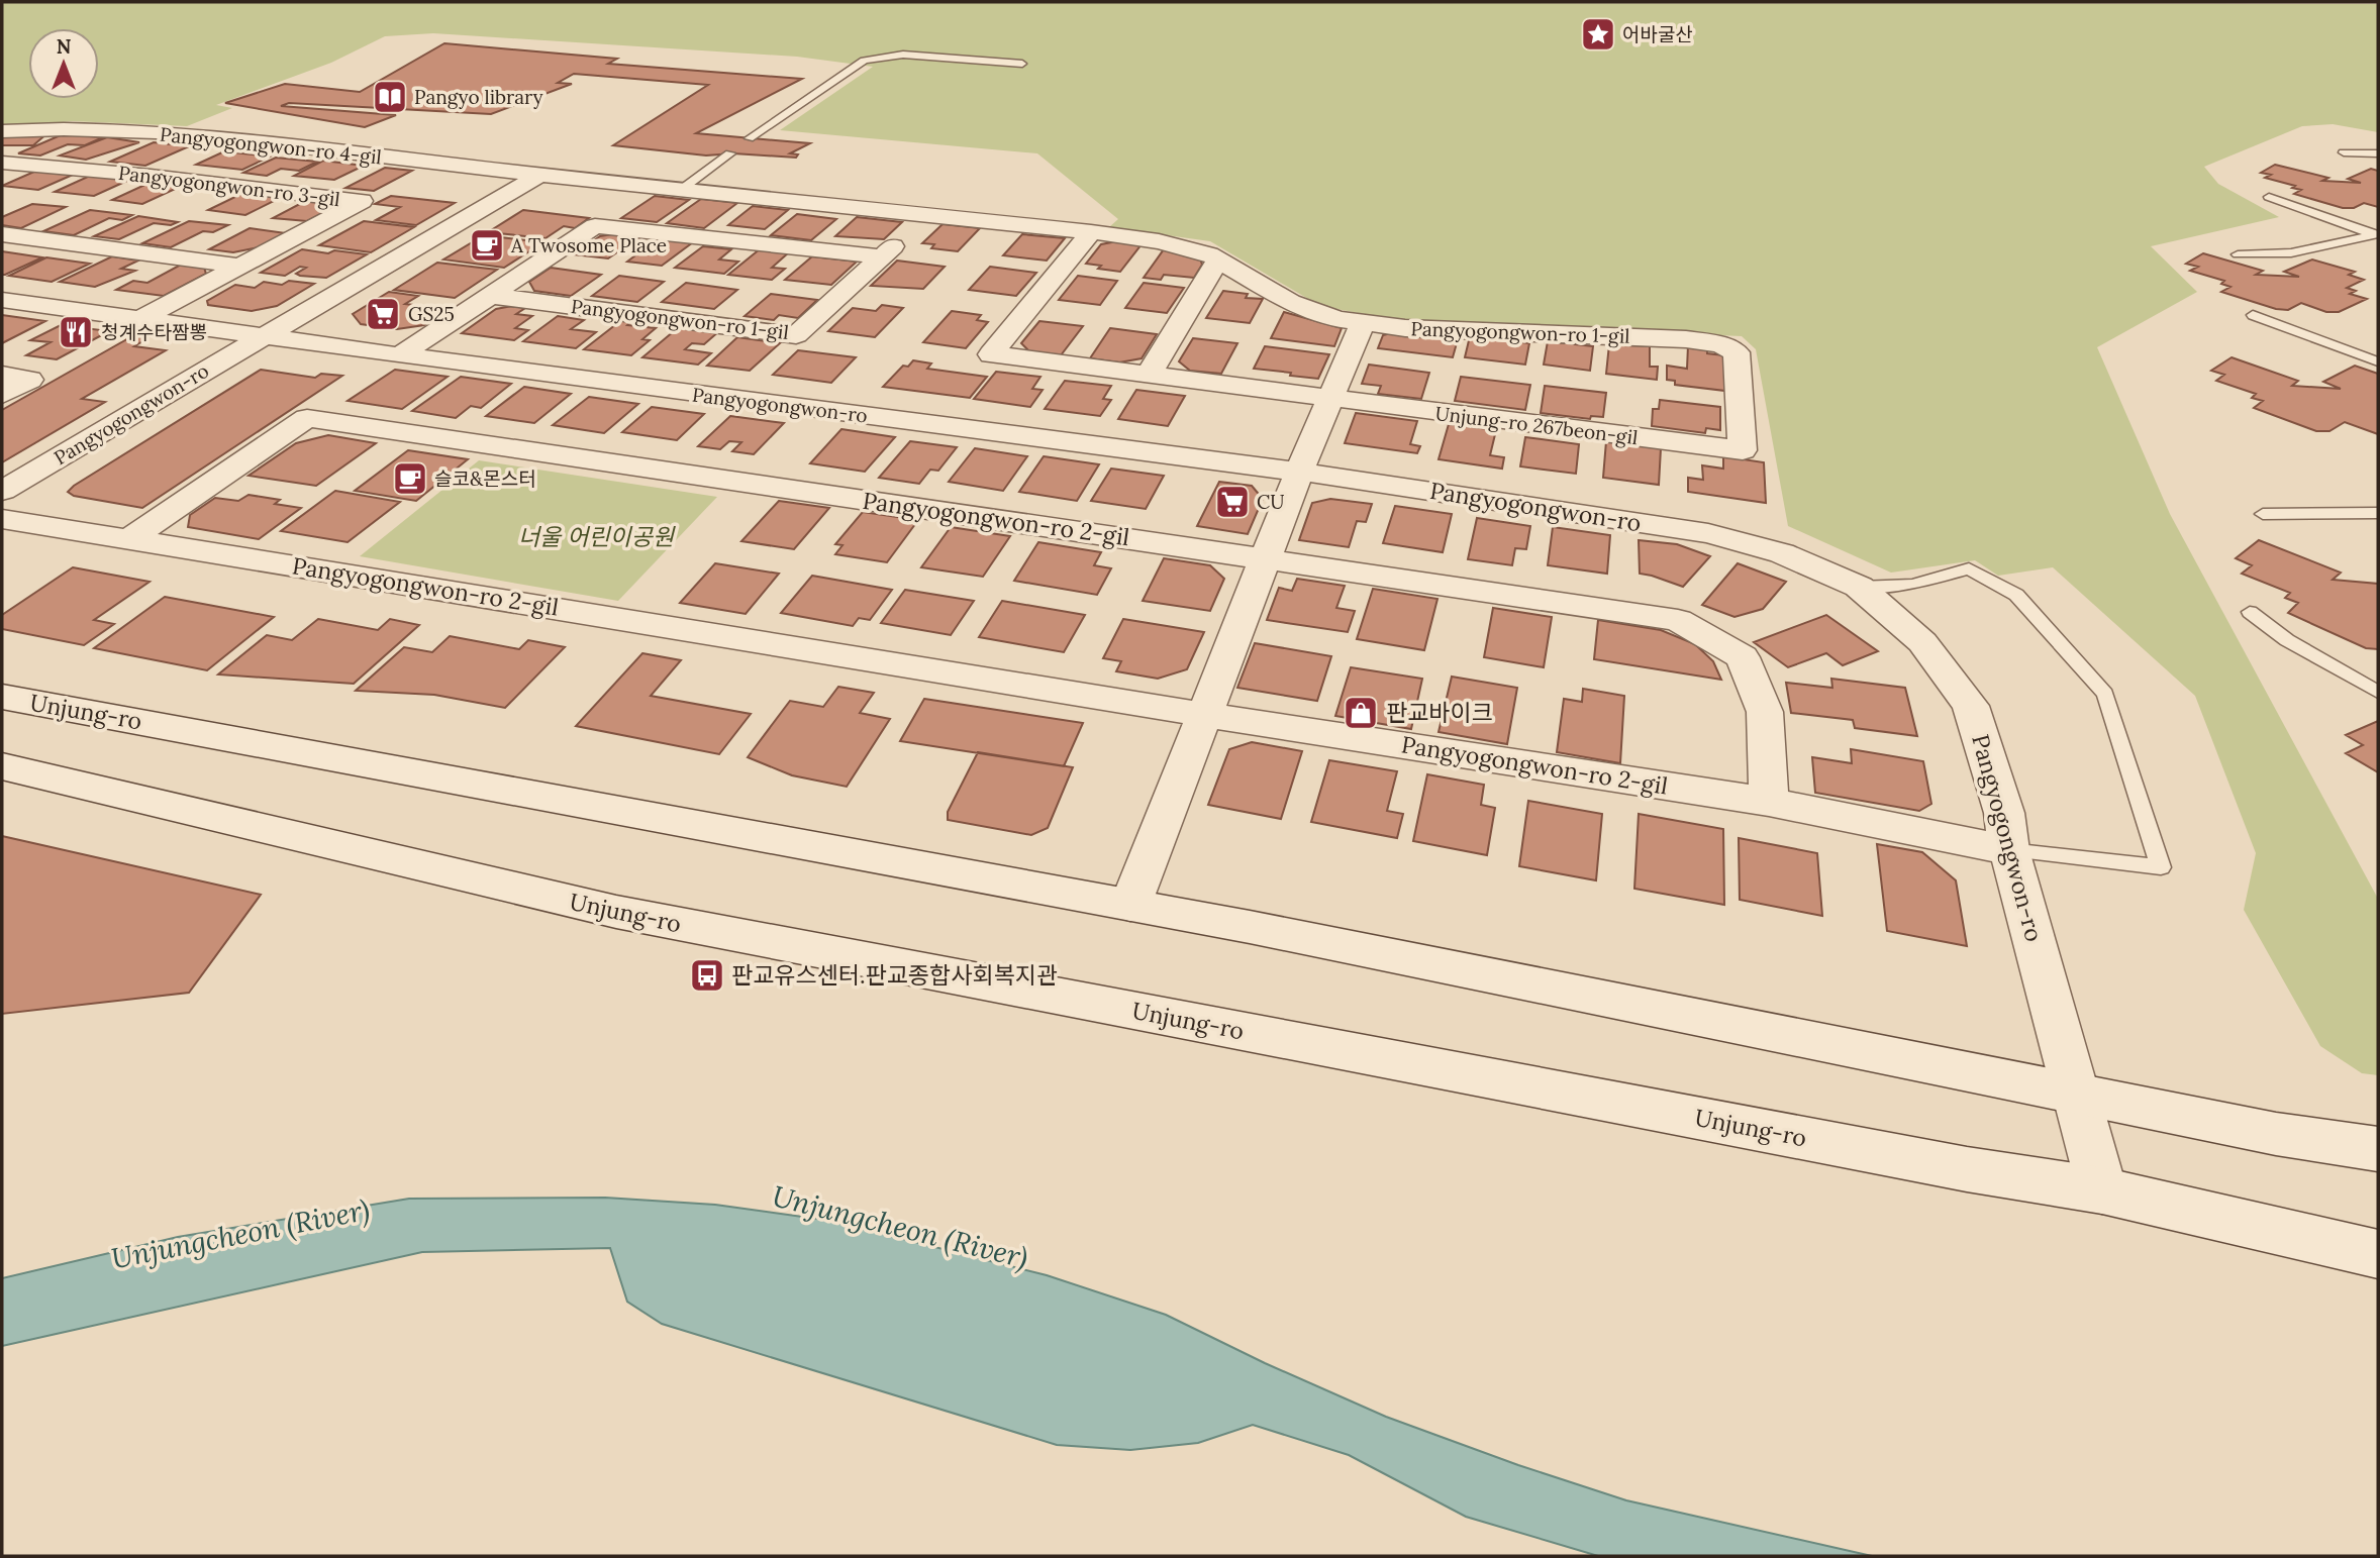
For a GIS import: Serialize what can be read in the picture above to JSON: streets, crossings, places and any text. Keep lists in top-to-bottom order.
{
  "streets": {
    "street": [
      "Pangyogongwon-ro 4-gil",
      "Pangyogongwon-ro 3-gil",
      "Pangyogongwon-ro 1-gil",
      "Pangyogongwon-ro",
      "Unjung-ro 267beon-gil",
      "Pangyogongwon-ro 2-gil",
      "Unjung-ro"
    ]
  },
  "crossings": [
    ["Pangyogongwon-ro 4-gil", "Pangyogongwon-ro 1-gil"],
    ["Pangyogongwon-ro 4-gil", "Pangyogongwon-ro"],
    ["Pangyogongwon-ro 3-gil", "Pangyogongwon-ro"],
    ["Pangyogongwon-ro 1-gil", "Pangyogongwon-ro"],
    ["Pangyogongwon-ro 1-gil", "Unjung-ro 267beon-gil"],
    ["Pangyogongwon-ro", "Pangyogongwon-ro 2-gil"],
    ["Pangyogongwon-ro", "Unjung-ro"]
  ],
  "water": ["Unjungcheon (River)"],
  "parks": ["너울 어린이공원"],
  "places": {
    "place": ["어바굴산"],
    "library": ["Pangyo library"],
    "cafe": ["A Twosome Place", "슬코&몬스터"],
    "supermarket": ["GS25", "CU"],
    "restaurant": ["청계수타짬뽕"],
    "shop": ["판교바이크"],
    "bus stop": ["판교유스센터.판교종합사회복지관"]
  },
  "north": "top"
}
